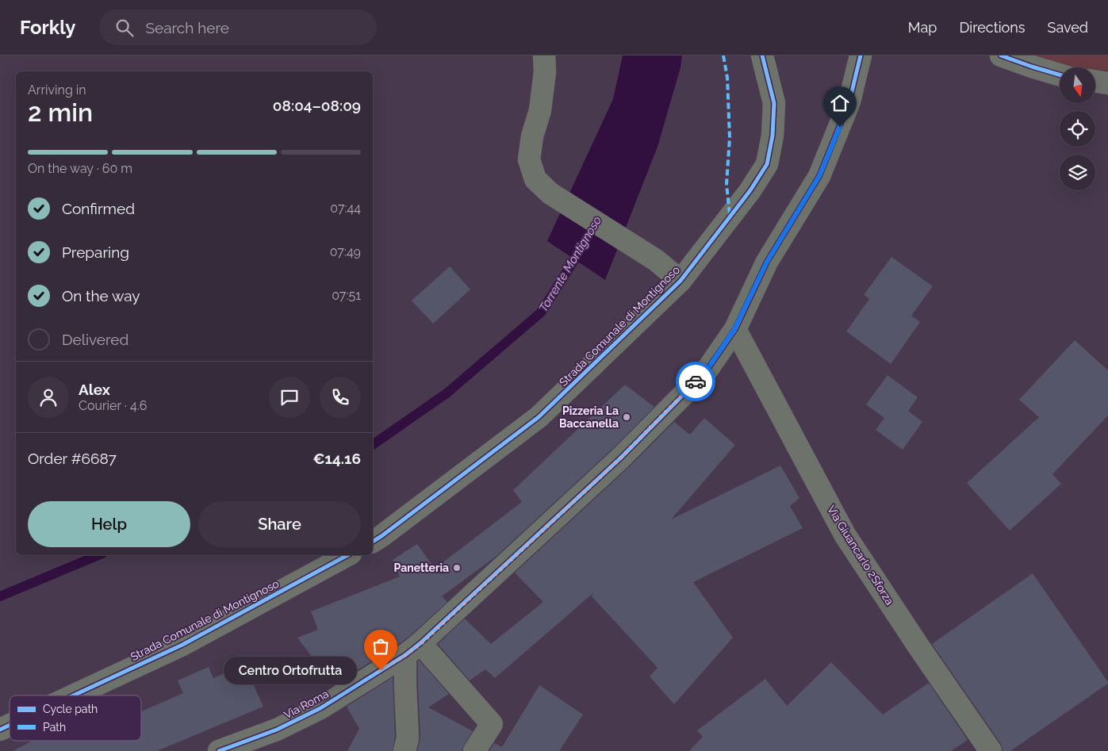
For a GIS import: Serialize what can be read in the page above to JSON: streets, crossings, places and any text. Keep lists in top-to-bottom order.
{
  "streets": {
    "street": ["Strada Comunale di Montignoso", "Via Giuancarlo 2Sforza", "Via Roma"]
  },
  "crossings": [
    ["Via Giuancarlo 2Sforza", "Via Roma"]
  ],
  "water": ["Torrente Montignoso"],
  "places": ["Pizzeria La Baccanella", "Panetteria", "Centro Ortofrutta"],
  "legend": ["Cycle path", "Path"],
  "north": "bottom",
  "page": {
    "header": "Forkly",
    "search": "Search here",
    "nav": ["Map", "Directions", "Saved"],
    "heading": ["2 min", "Arriving in", "08:04–08:09"],
    "panel": [
      "Alex",
      "Courier · 4.6",
      "Order #6687",
      "€14.16"
    ],
    "bar": "On the way · 60 m",
    "list": [
      ["Confirmed", "07:44"],
      ["Preparing", "07:49"],
      ["On the way", "07:51"],
      "Delivered"
    ],
    "buttons": ["Help", "Share"],
    "bubble": "Centro Ortofrutta"
  }
}
